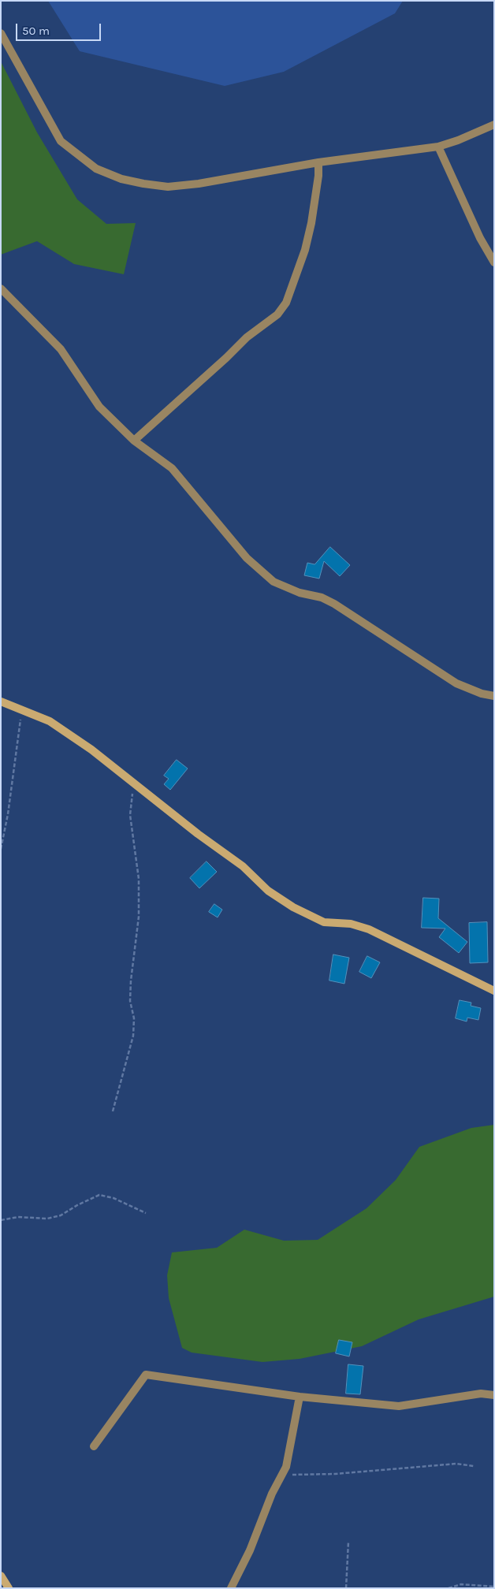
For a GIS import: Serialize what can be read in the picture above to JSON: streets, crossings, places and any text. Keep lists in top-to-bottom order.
{
  "scale_bar": "50 m"
}
